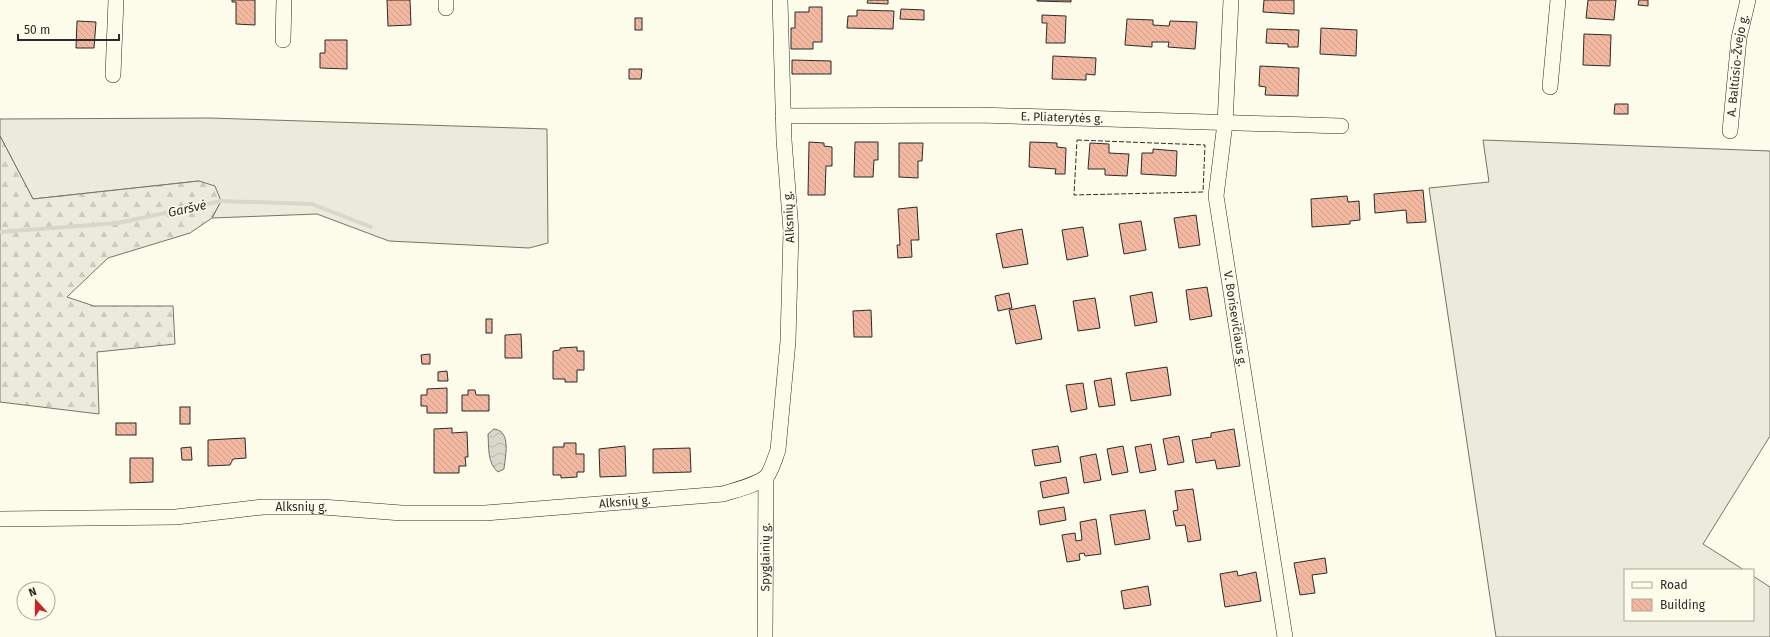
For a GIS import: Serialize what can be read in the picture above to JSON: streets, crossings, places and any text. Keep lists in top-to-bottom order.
{
  "streets": {
    "street": [
      "A. Baltūsio-Žvejo g.",
      "E. Pliaterytės g.",
      "Alksnių g.",
      "V. Borisevičiaus g.",
      "Spyglainių g."
    ]
  },
  "crossings": [
    ["E. Pliaterytės g.", "Alksnių g."],
    ["E. Pliaterytės g.", "V. Borisevičiaus g."],
    ["Alksnių g.", "Spyglainių g."]
  ],
  "water": ["Garšvė"],
  "legend": ["Road", "Building"],
  "scale_bar": "50 m",
  "north": "top"
}
